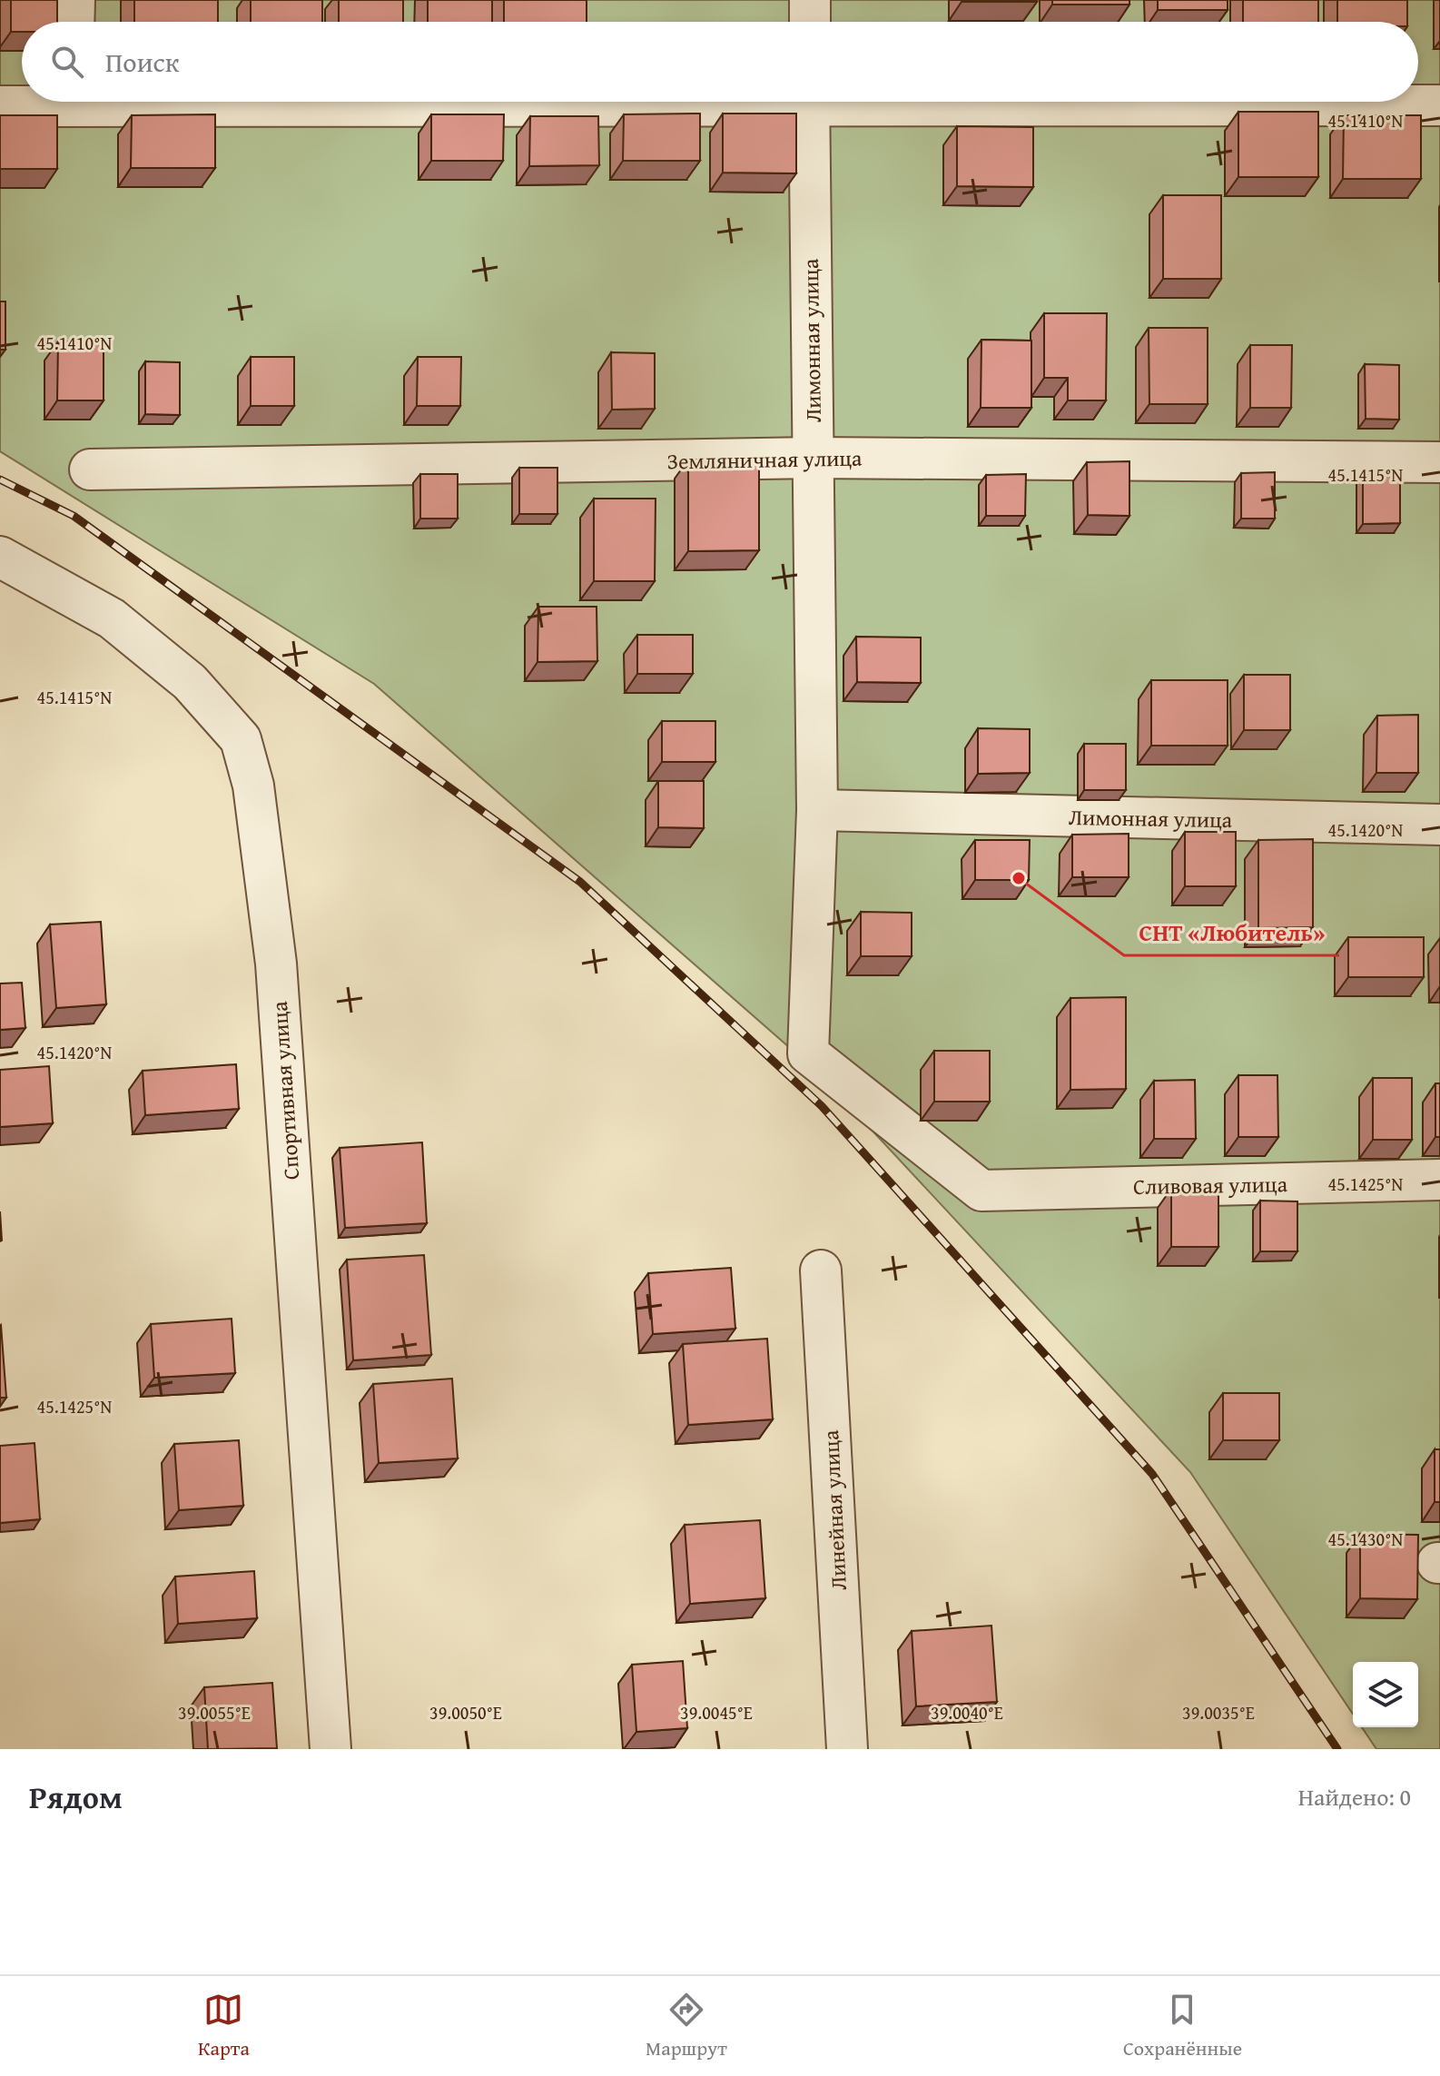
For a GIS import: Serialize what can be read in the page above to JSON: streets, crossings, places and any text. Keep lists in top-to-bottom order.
{
  "streets": {
    "street": [
      "Лимонная улица",
      "Земляничная улица",
      "Спортивная улица",
      "Сливовая улица",
      "Линейная улица"
    ]
  },
  "crossings": [
    ["Лимонная улица", "Земляничная улица"],
    ["Лимонная улица", "Сливовая улица"]
  ],
  "places": ["СНТ «Любитель»"],
  "page": {
    "search": "Поиск",
    "heading": ["Рядом", "Найдено: 0"],
    "nav": ["Карта", "Маршрут", "Сохранённые"]
  },
  "coordinates": [
    "45.1410°N",
    "45.1415°N",
    "45.1420°N",
    "45.1425°N",
    "45.1430°N",
    "39.0055°E",
    "39.0050°E",
    "39.0045°E",
    "39.0040°E",
    "39.0035°E"
  ]
}
